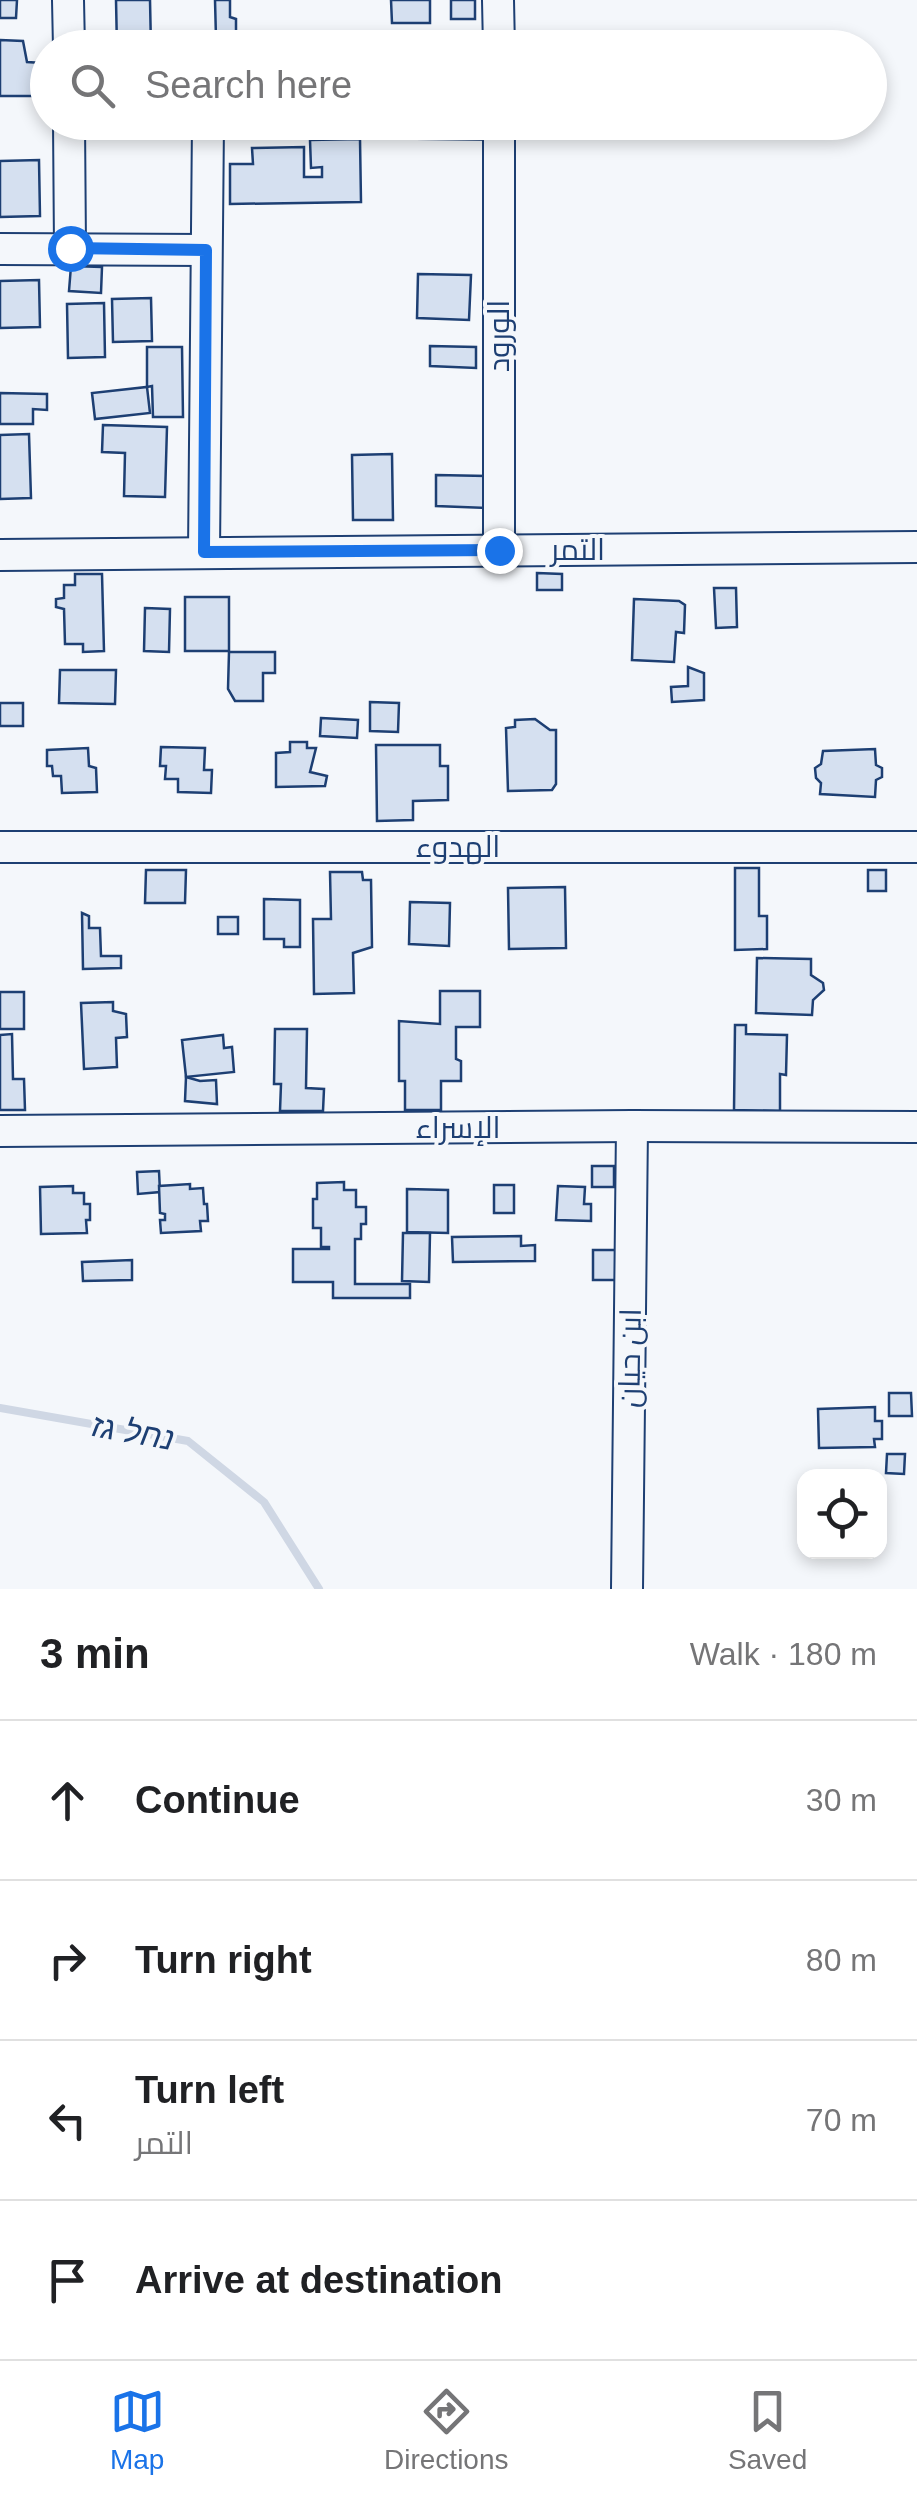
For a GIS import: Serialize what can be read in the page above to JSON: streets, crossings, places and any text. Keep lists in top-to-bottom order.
{
  "streets": {
    "street": [
      "الورود",
      "التمر",
      "الهدوء",
      "الإسراء",
      "ابن حيان"
    ]
  },
  "crossings": [
    ["الورود", "التمر"],
    ["الإسراء", "ابن حيان"]
  ],
  "water": ["נחל גז"],
  "page": {
    "search": "Search here",
    "heading": ["3 min", "Walk · 180 m"],
    "list": [
      ["Continue", "30 m"],
      ["Turn right", "80 m"],
      ["Turn left", "التمر", "70 m"],
      "Arrive at destination"
    ],
    "nav": ["Map", "Directions", "Saved"]
  }
}
